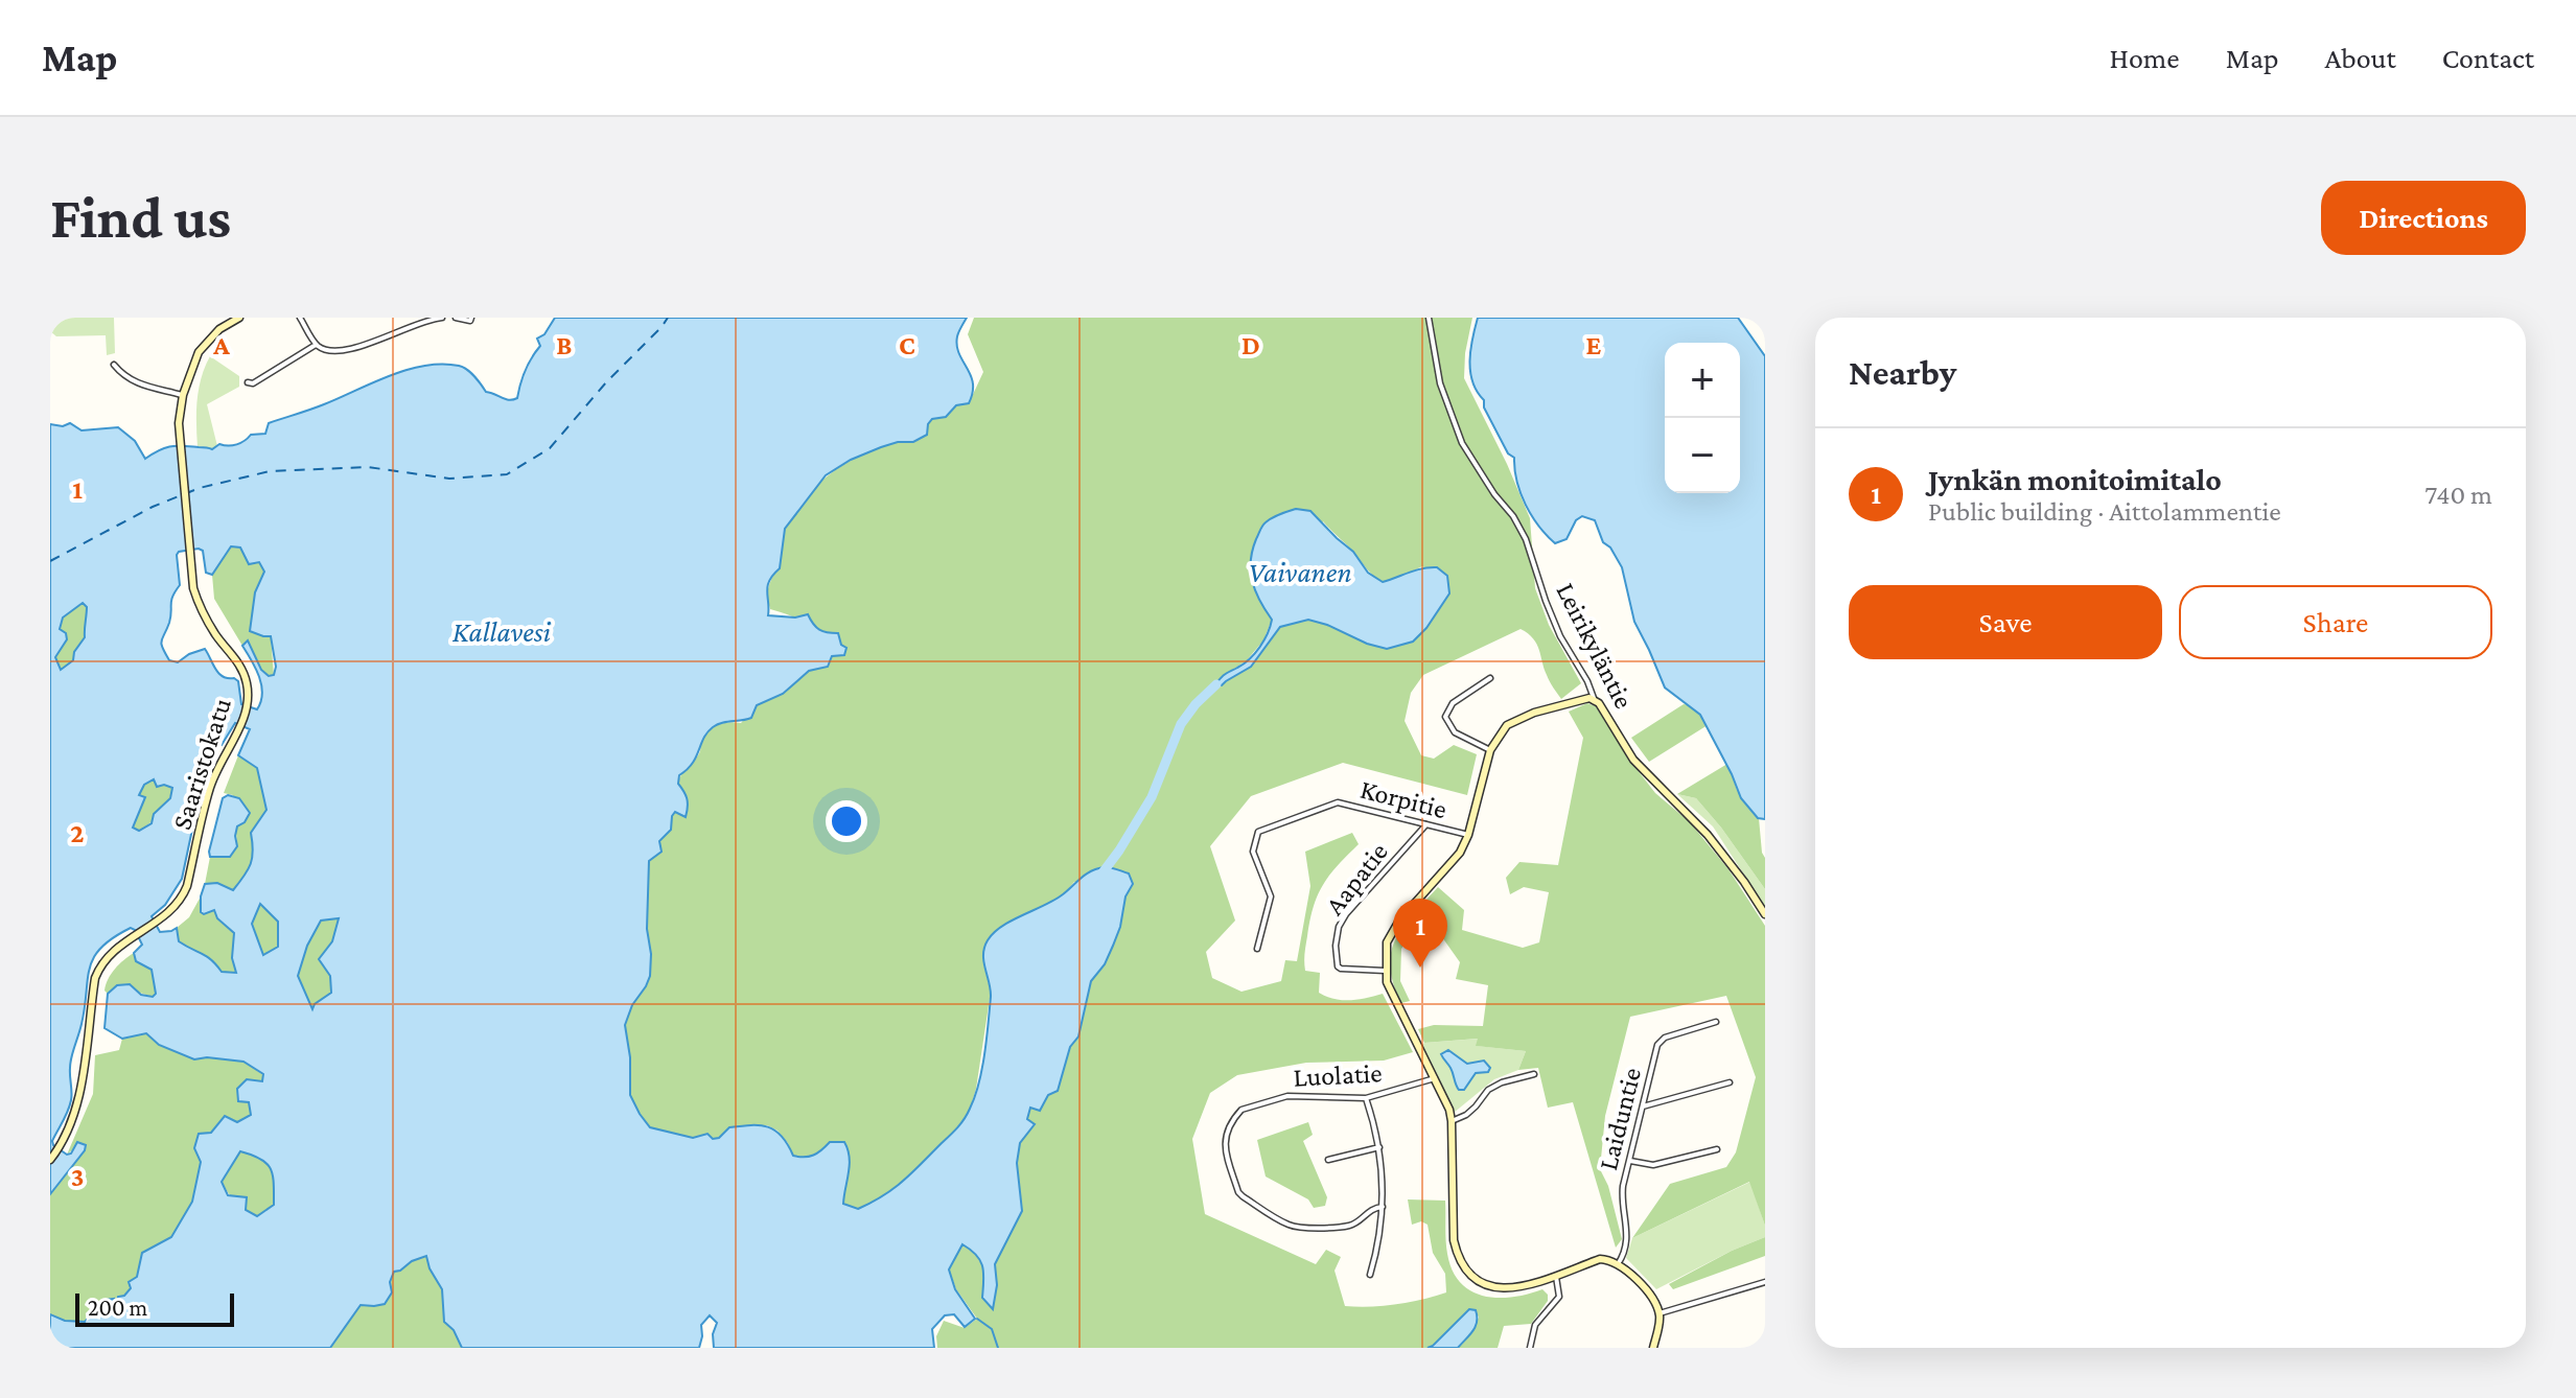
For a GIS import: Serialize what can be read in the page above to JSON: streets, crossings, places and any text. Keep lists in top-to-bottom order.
{
  "streets": {
    "street": [
      "Leirikyläntie",
      "Saaristokatu",
      "Korpitie",
      "Aapatie",
      "Luolatie",
      "Laiduntie"
    ]
  },
  "crossings": [
    ["Korpitie", "Aapatie"]
  ],
  "water": ["Vaivanen", "Kallavesi"],
  "scale_bar": "200 m",
  "page": {
    "header": "Map",
    "nav": [
      "Home",
      "Map",
      "About",
      "Contact"
    ],
    "buttons": [
      "Directions",
      ["Save", "Share"]
    ],
    "title": "Find us",
    "heading": "Nearby",
    "map_buttons": ["+", "−"],
    "list": [
      {
        "mark": "1",
        "name": "Jynkän monitoimitalo",
        "note": "Public building · Aittolammentie",
        "value": "740 m"
      }
    ],
    "pins": "1",
    "scale": "200 m"
  },
  "grid": {
    "columns": [
      "A",
      "B",
      "C",
      "D",
      "E"
    ],
    "rows": ["1", "2", "3"]
  }
}
